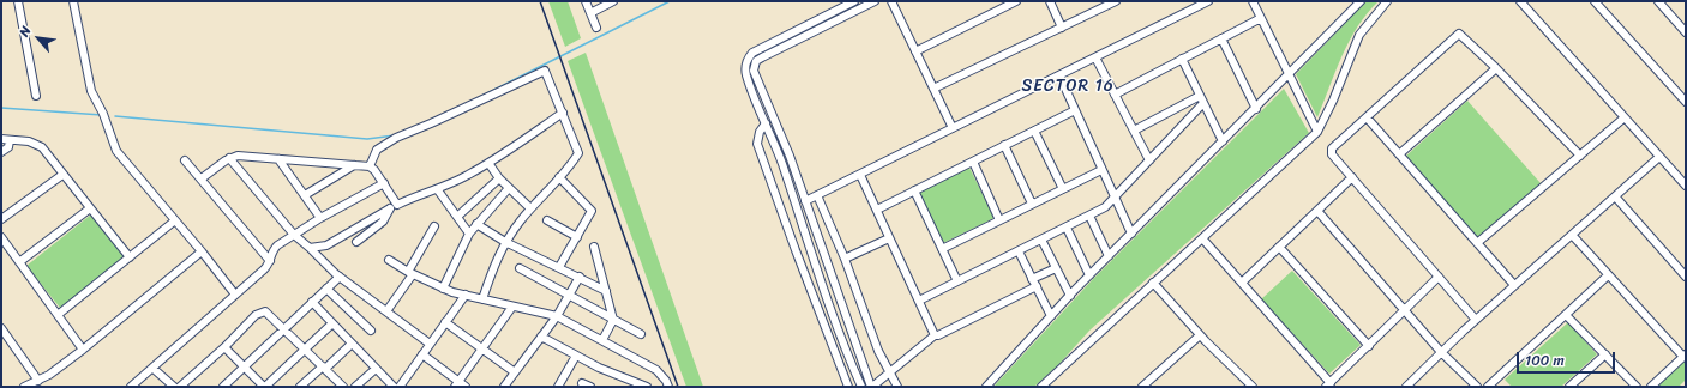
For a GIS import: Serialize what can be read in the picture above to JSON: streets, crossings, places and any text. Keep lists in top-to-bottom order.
{
  "districts": ["SECTOR 16"],
  "scale_bar": "100 m",
  "north": "top left"
}
